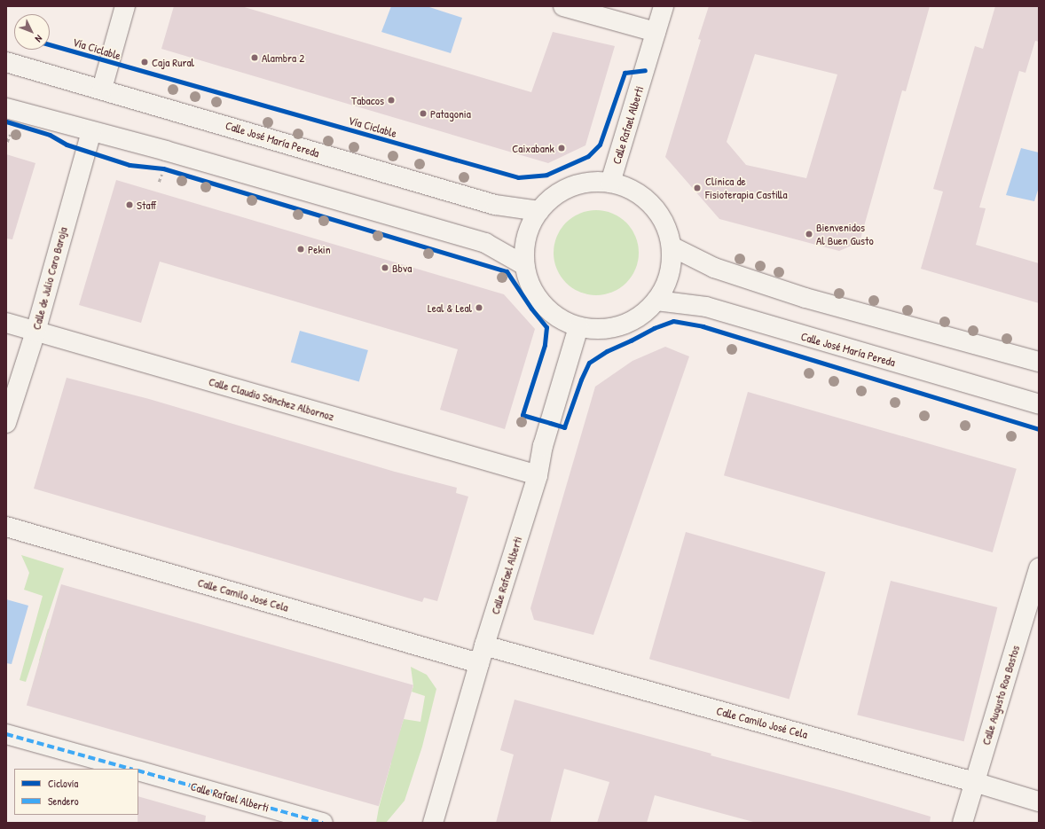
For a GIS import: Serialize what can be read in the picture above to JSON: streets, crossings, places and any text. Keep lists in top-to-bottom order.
{
  "streets": {
    "street": [
      "Calle Rafael Alberti",
      "Calle José María Pereda",
      "Calle de Julio Caro Baroja",
      "Calle Claudio Sánchez Albornoz",
      "Calle Camilo José Cela",
      "Calle Augusto Roa Bastos"
    ],
    "cycle path": ["Vía Ciclable"]
  },
  "crossings": [
    ["Calle Rafael Alberti", "Calle Claudio Sánchez Albornoz"],
    ["Calle Rafael Alberti", "Calle Camilo José Cela"],
    ["Calle de Julio Caro Baroja", "Calle Claudio Sánchez Albornoz"],
    ["Calle Camilo José Cela", "Calle Augusto Roa Bastos"]
  ],
  "places": [
    "Alambra 2",
    "Caja Rural",
    "Tabacos",
    "Patagonia",
    "Caixabank",
    "Clínica de Fisioterapia Castilla",
    "Staff",
    "Bienvenidos Al Buen Gusto",
    "Pekin",
    "Bbva",
    "Leal & Leal"
  ],
  "legend": ["Ciclovía", "Sendero"],
  "north": "bottom right"
}
